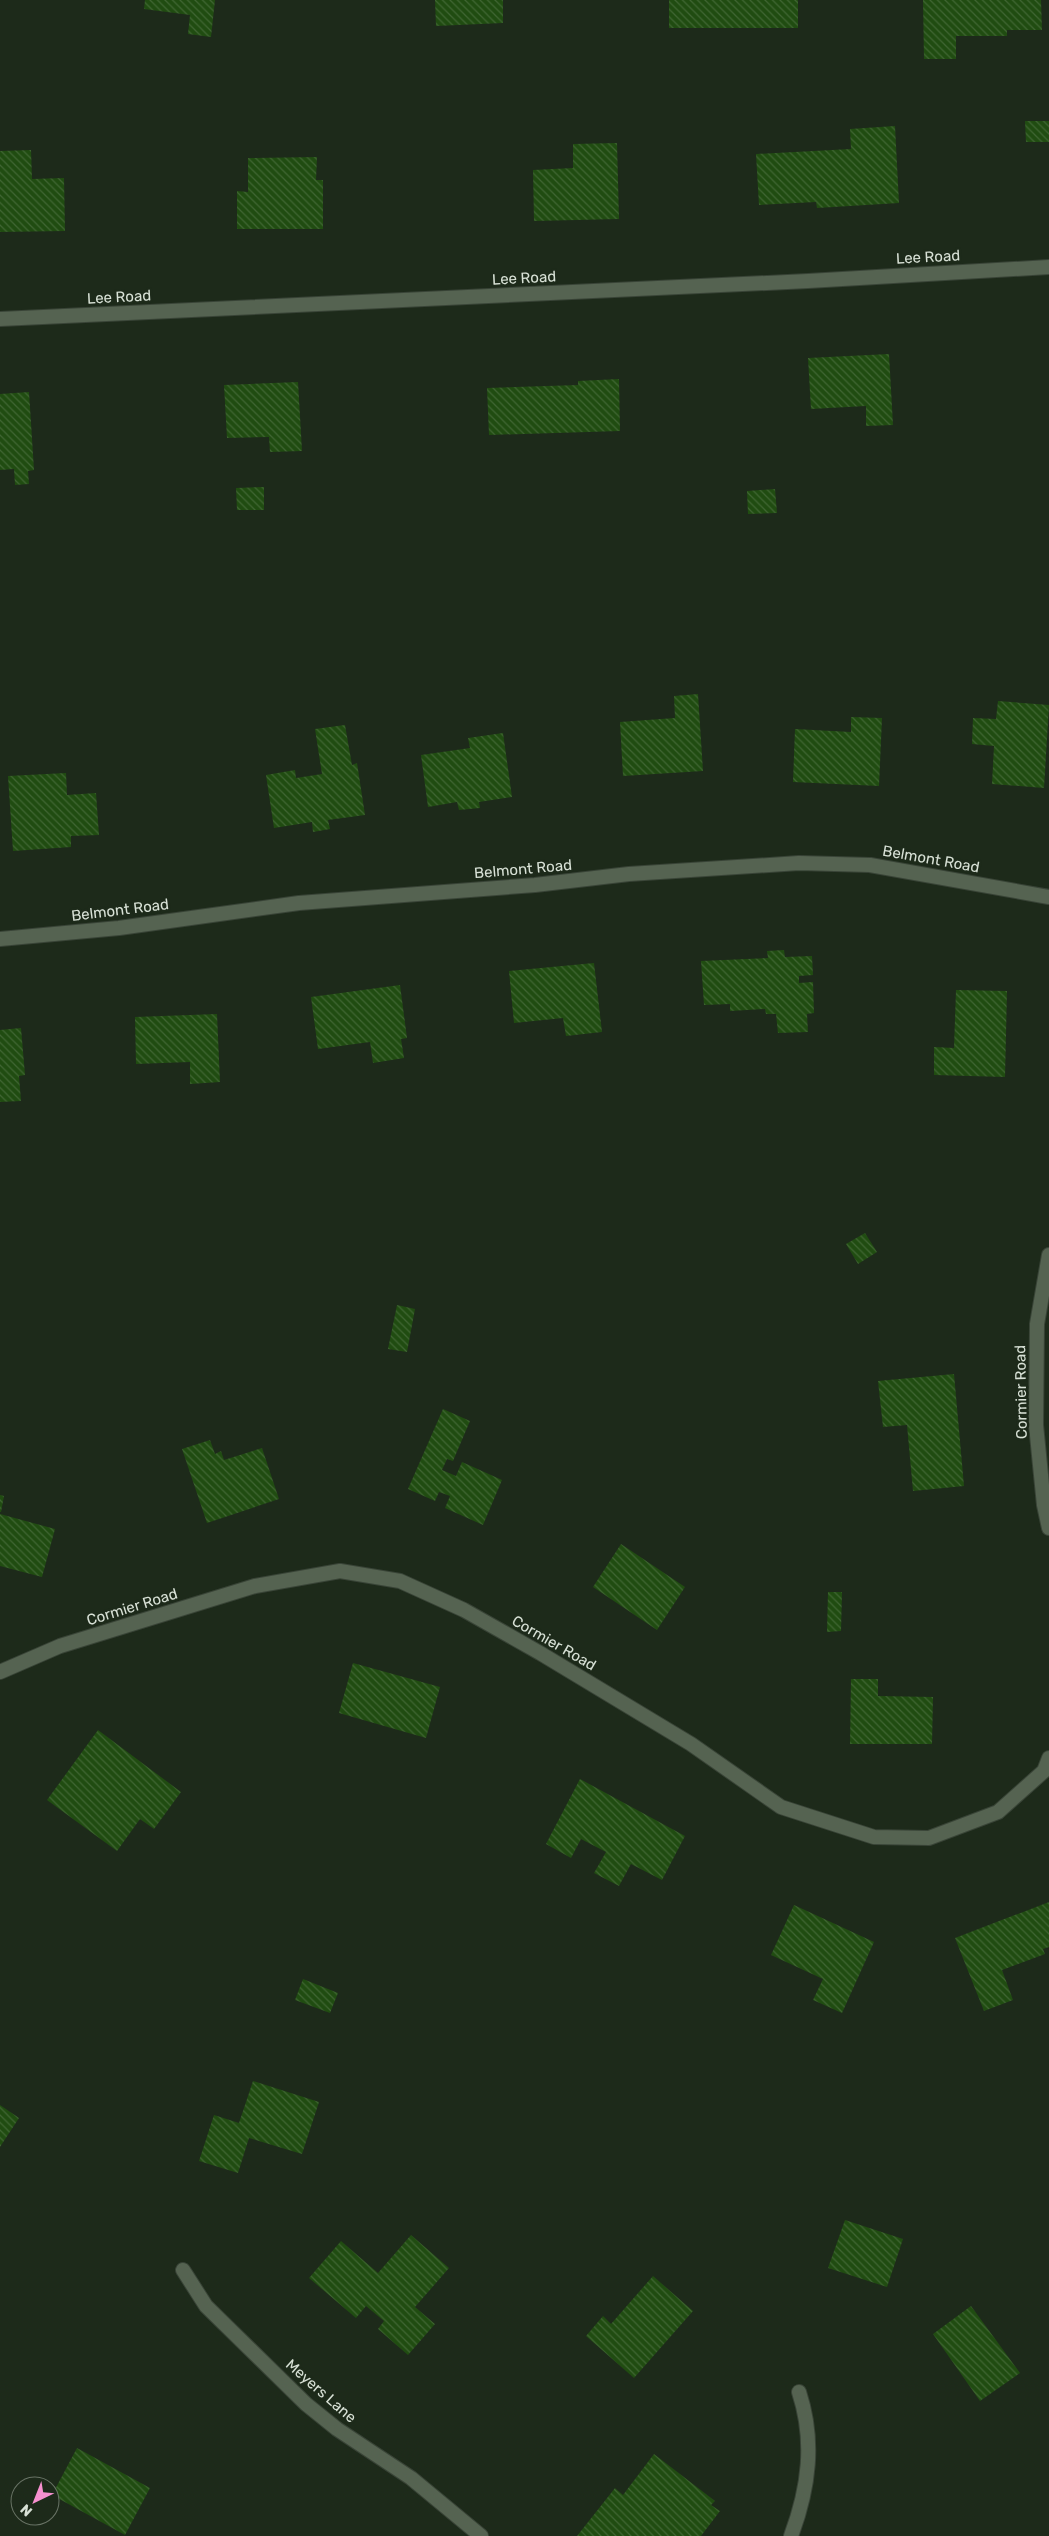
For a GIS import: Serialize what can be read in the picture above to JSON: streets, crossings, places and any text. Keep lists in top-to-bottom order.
{
  "streets": {
    "street": [
      "Lee Road",
      "Belmont Road",
      "Cormier Road",
      "Meyers Lane"
    ]
  },
  "north": "bottom left"
}
